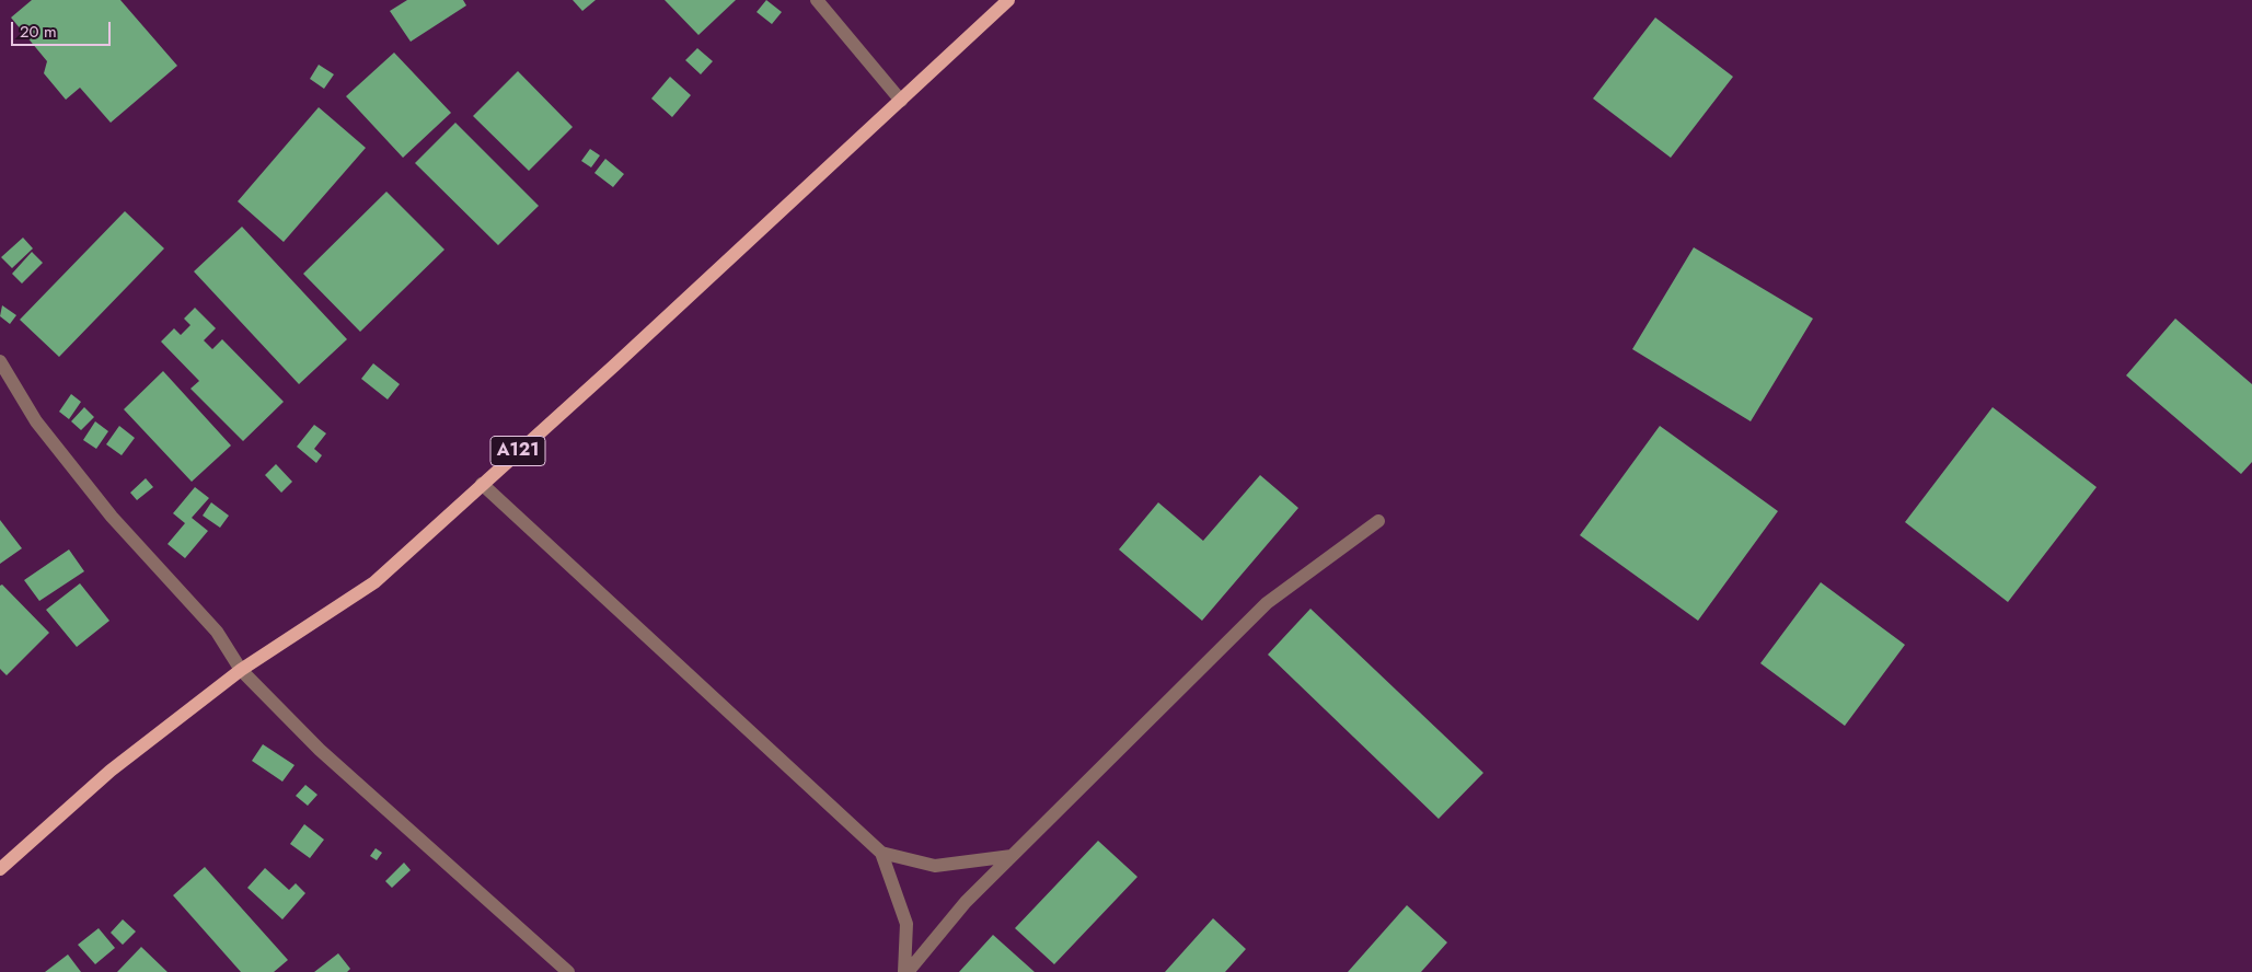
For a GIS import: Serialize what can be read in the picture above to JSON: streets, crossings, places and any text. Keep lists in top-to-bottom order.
{
  "streets": {
    "main road": ["A121"]
  },
  "scale_bar": "20 m"
}
